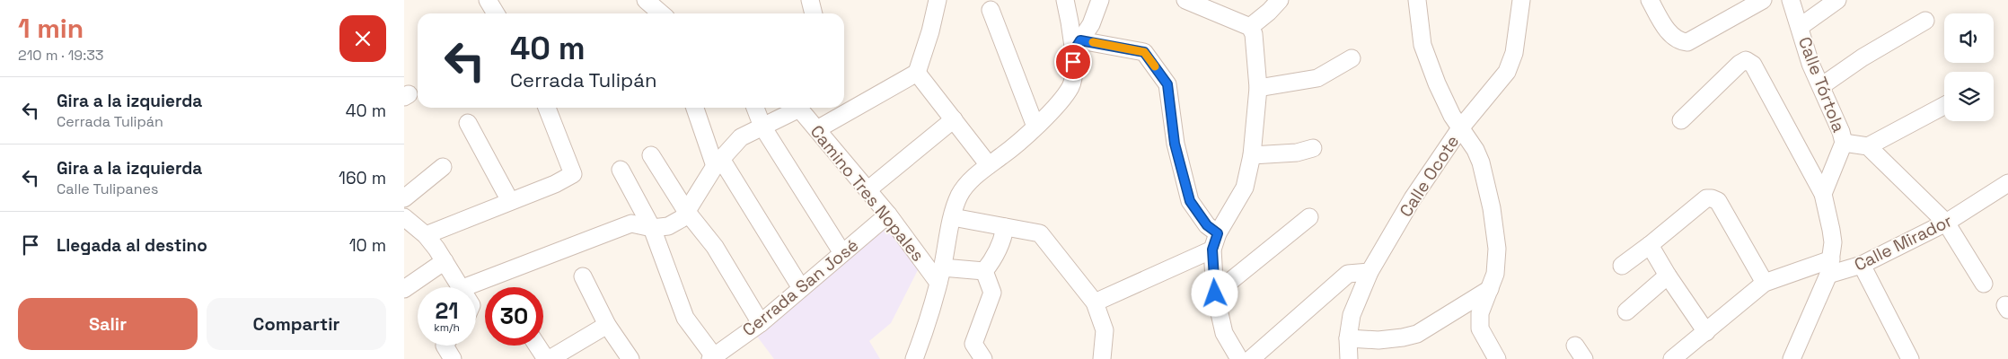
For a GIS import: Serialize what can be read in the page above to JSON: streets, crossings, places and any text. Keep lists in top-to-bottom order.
{
  "streets": {
    "street": [
      "Calle Tórtola",
      "Calle Ocote",
      "Camino Tres Nopales",
      "Calle Mirador",
      "Cerrada San José"
    ]
  },
  "crossings": [
    ["Camino Tres Nopales", "Cerrada San José"]
  ],
  "page": {
    "heading": ["1 min", "210 m · 19:33"],
    "turn": ["40 m", "Cerrada Tulipán"],
    "list": [
      {
        "name": "Gira a la izquierda",
        "note": "Cerrada Tulipán",
        "value": "40 m"
      },
      {
        "name": "Gira a la izquierda",
        "note": "Calle Tulipanes",
        "value": "160 m"
      },
      {
        "name": "Llegada al destino",
        "value": "10 m"
      }
    ],
    "speed": "21 km/h",
    "limit": "30",
    "buttons": ["Salir", "Compartir"]
  }
}
